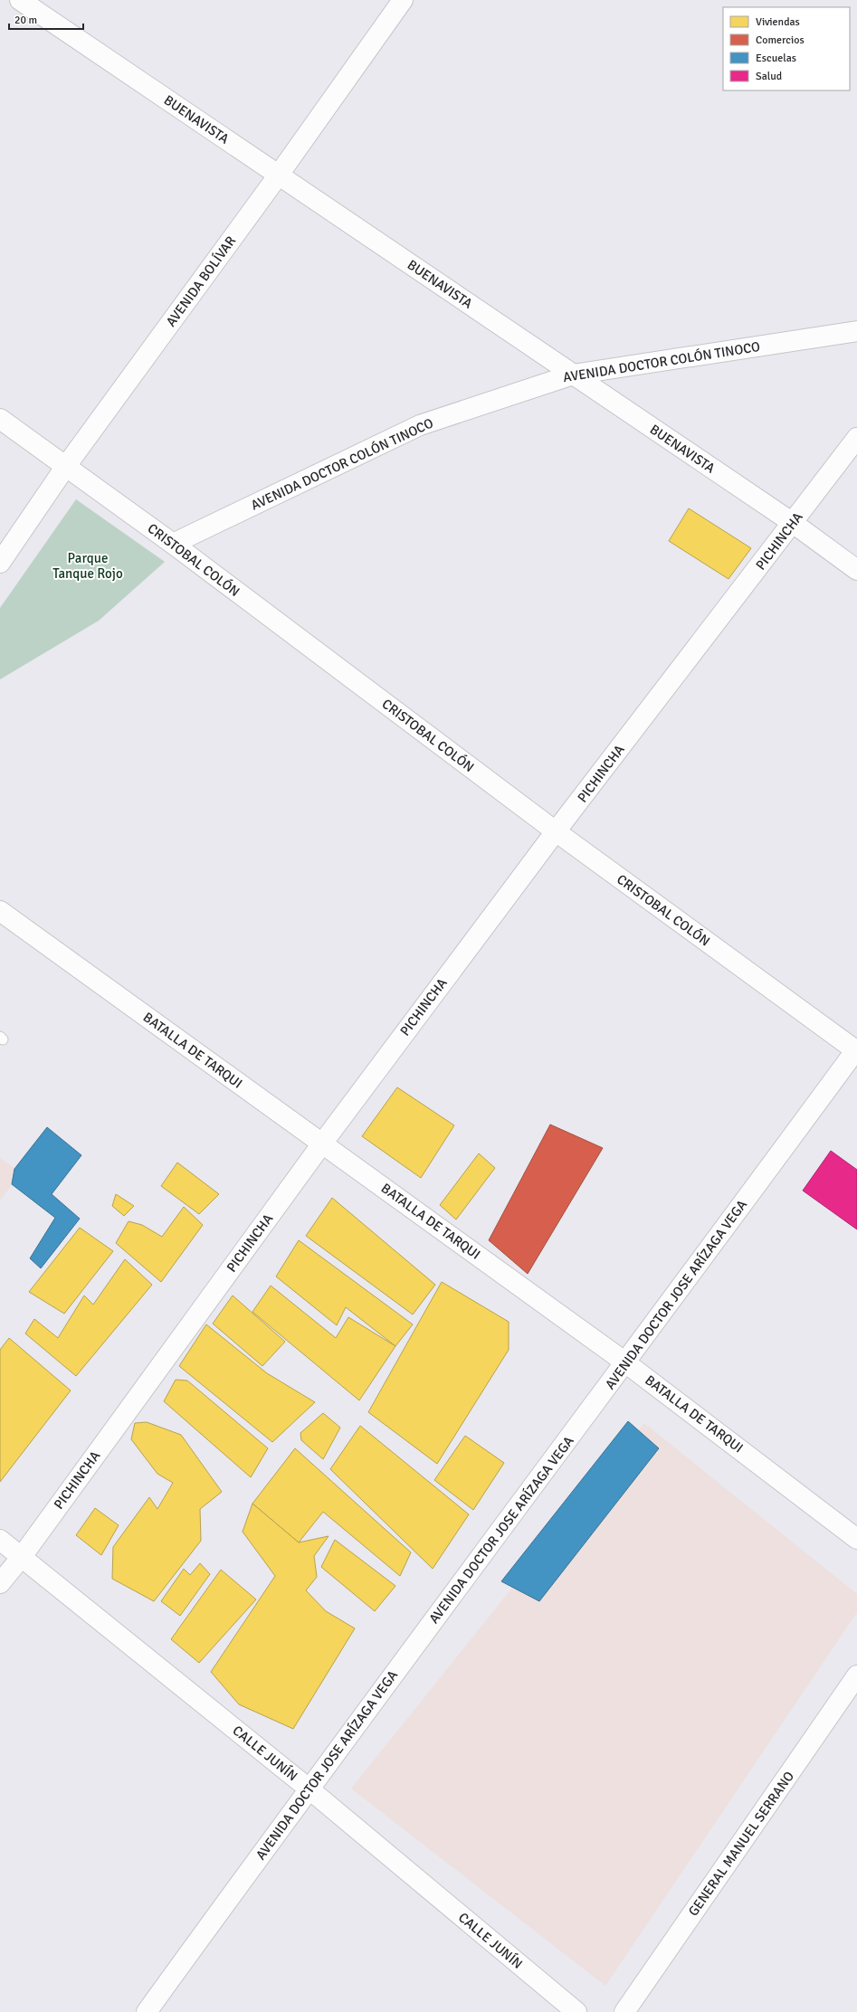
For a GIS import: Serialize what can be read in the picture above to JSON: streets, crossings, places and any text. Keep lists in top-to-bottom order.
{
  "streets": {
    "street": [
      "BUENAVISTA",
      "AVENIDA BOLÍVAR",
      "AVENIDA DOCTOR COLÓN TINOCO",
      "PICHINCHA",
      "CRISTOBAL COLÓN",
      "BATALLA DE TARQUI",
      "AVENIDA DOCTOR JOSE ARÍZAGA VEGA",
      "CALLE JUNÍN",
      "GENERAL MANUEL SERRANO"
    ]
  },
  "crossings": [
    ["BUENAVISTA", "AVENIDA BOLÍVAR"],
    ["BUENAVISTA", "AVENIDA DOCTOR COLÓN TINOCO"],
    ["BUENAVISTA", "PICHINCHA"],
    ["AVENIDA BOLÍVAR", "CRISTOBAL COLÓN"],
    ["AVENIDA DOCTOR COLÓN TINOCO", "CRISTOBAL COLÓN"],
    ["PICHINCHA", "CRISTOBAL COLÓN"],
    ["PICHINCHA", "BATALLA DE TARQUI"],
    ["PICHINCHA", "CALLE JUNÍN"],
    ["CRISTOBAL COLÓN", "AVENIDA DOCTOR JOSE ARÍZAGA VEGA"],
    ["BATALLA DE TARQUI", "AVENIDA DOCTOR JOSE ARÍZAGA VEGA"],
    ["AVENIDA DOCTOR JOSE ARÍZAGA VEGA", "CALLE JUNÍN"]
  ],
  "parks": ["Parque Tanque Rojo"],
  "legend": [
    "Viviendas",
    "Comercios",
    "Escuelas",
    "Salud"
  ],
  "scale_bar": "20 m"
}
